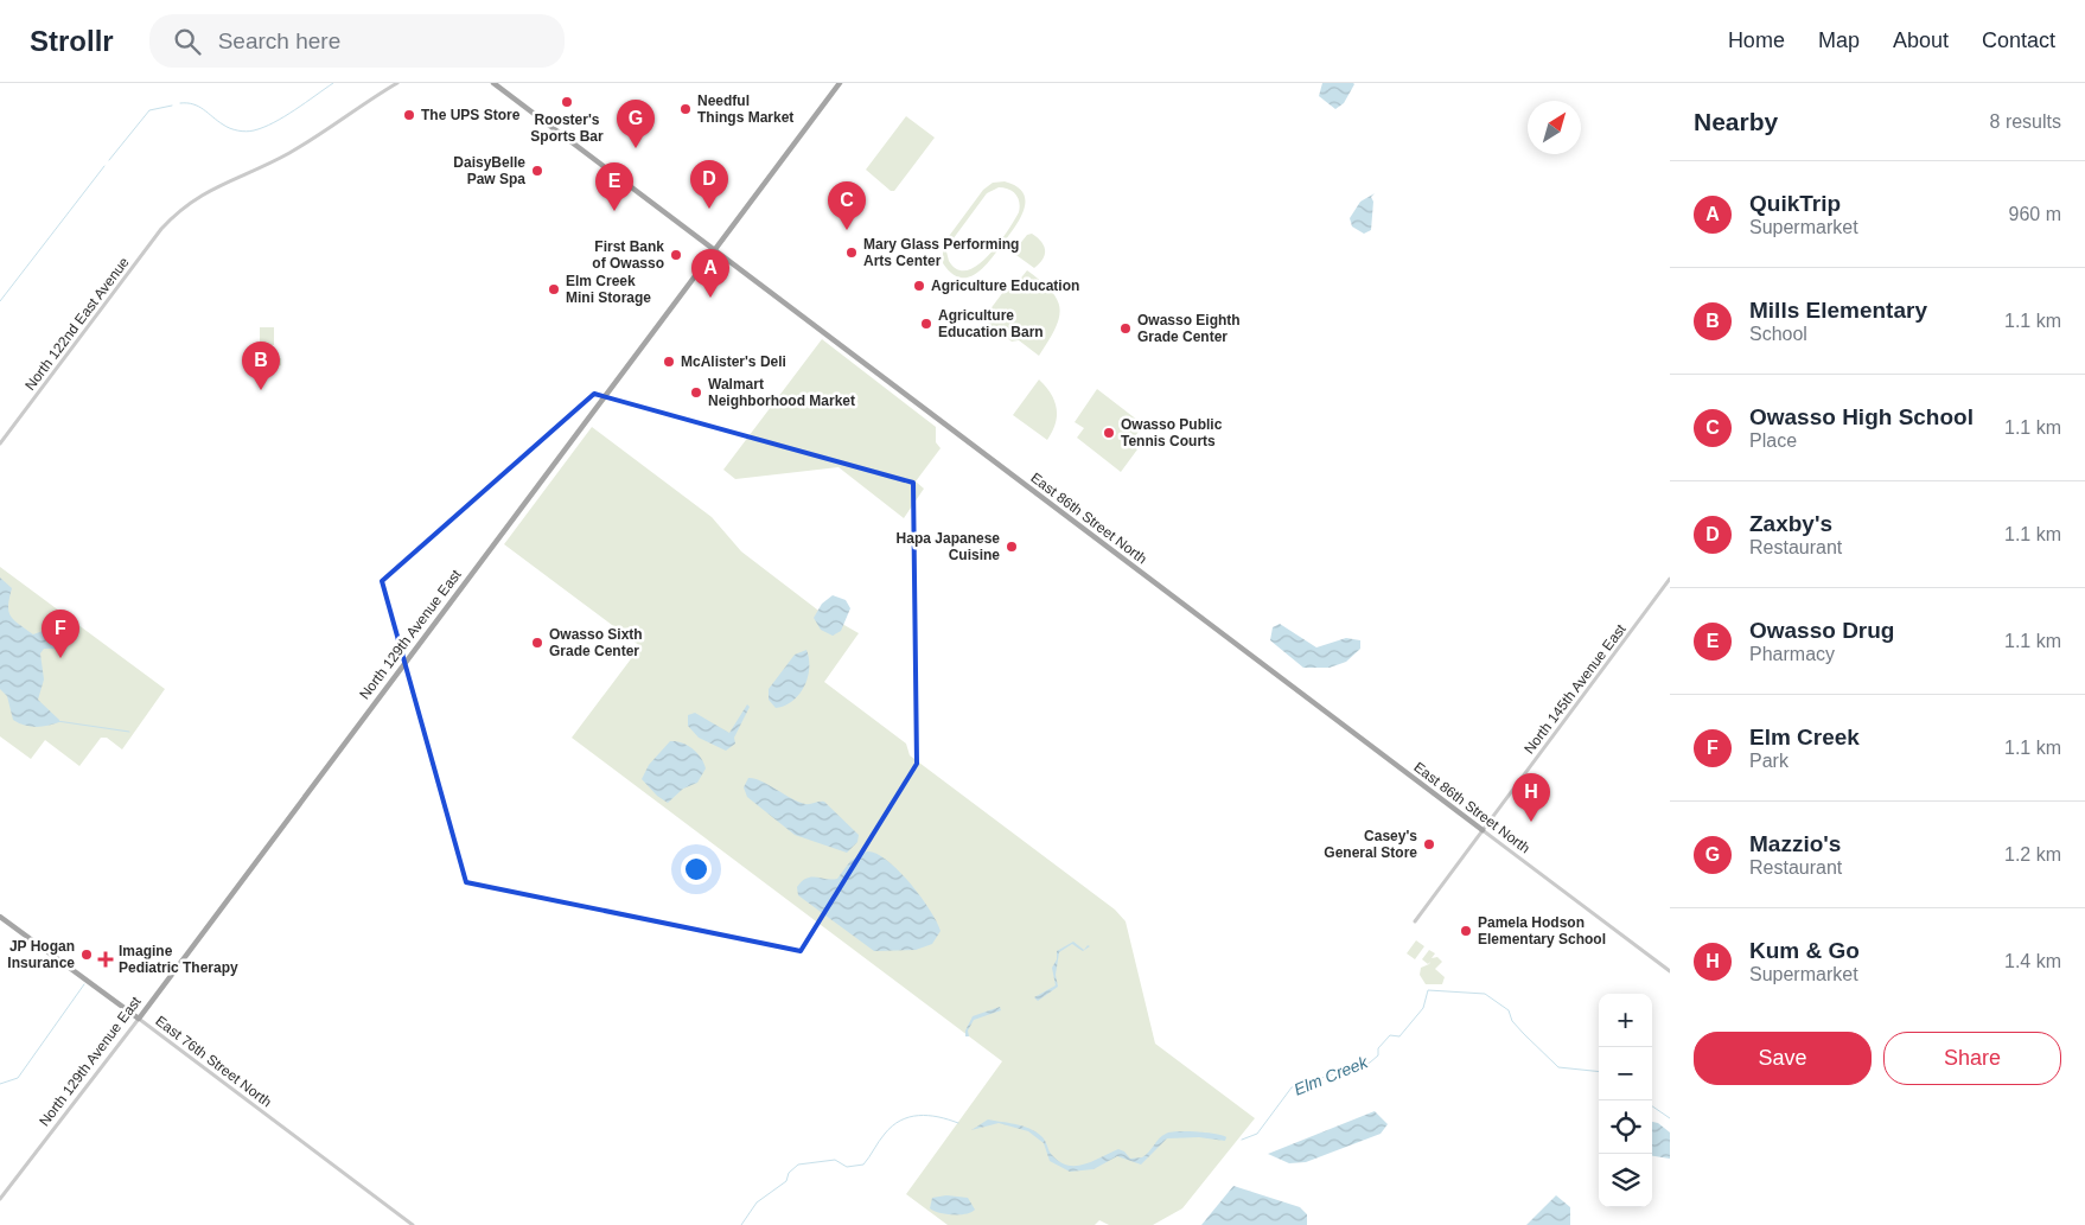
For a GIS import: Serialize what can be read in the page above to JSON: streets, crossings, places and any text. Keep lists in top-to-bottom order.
{
  "streets": {
    "main road": ["East 86th Street North", "North 129th Avenue East", "East 76th Street North"],
    "street": ["North 122nd East Avenue", "North 145th Avenue East"]
  },
  "crossings": [
    ["East 86th Street North", "North 129th Avenue East"],
    ["East 86th Street North", "North 145th Avenue East"],
    ["North 129th Avenue East", "East 76th Street North"]
  ],
  "water": ["Elm Creek"],
  "places": {
    "other": [
      "Rooster's Sports Bar",
      "Needful Things Market",
      "The UPS Store",
      "DaisyBelle Paw Spa",
      "Mary Glass Performing Arts Center",
      "First Bank of Owasso",
      "Agriculture Education",
      "Elm Creek Mini Storage",
      "Agriculture Education Barn",
      "Owasso Eighth Grade Center",
      "McAlister's Deli",
      "Walmart Neighborhood Market",
      "Owasso Public Tennis Courts",
      "Hapa Japanese Cuisine",
      "Owasso Sixth Grade Center",
      "Casey's General Store",
      "Pamela Hodson Elementary School",
      "JP Hogan Insurance"
    ],
    "health": ["Imagine Pediatric Therapy"]
  },
  "north": "top right",
  "page": {
    "header": "Strollr",
    "search": "Search here",
    "nav": [
      "Home",
      "Map",
      "About",
      "Contact"
    ],
    "heading": ["Nearby", "8 results"],
    "pins": [
      "G",
      "D",
      "E",
      "C",
      "A",
      "B",
      "F",
      "H"
    ],
    "list": [
      {
        "mark": "A",
        "name": "QuikTrip",
        "note": "Supermarket",
        "value": "960 m"
      },
      {
        "mark": "B",
        "name": "Mills Elementary",
        "note": "School",
        "value": "1.1 km"
      },
      {
        "mark": "C",
        "name": "Owasso High School",
        "note": "Place",
        "value": "1.1 km"
      },
      {
        "mark": "D",
        "name": "Zaxby's",
        "note": "Restaurant",
        "value": "1.1 km"
      },
      {
        "mark": "E",
        "name": "Owasso Drug",
        "note": "Pharmacy",
        "value": "1.1 km"
      },
      {
        "mark": "F",
        "name": "Elm Creek",
        "note": "Park",
        "value": "1.1 km"
      },
      {
        "mark": "G",
        "name": "Mazzio's",
        "note": "Restaurant",
        "value": "1.2 km"
      },
      {
        "mark": "H",
        "name": "Kum & Go",
        "note": "Supermarket",
        "value": "1.4 km"
      }
    ],
    "map_buttons": ["+", "−"],
    "buttons": ["Save", "Share"]
  }
}
